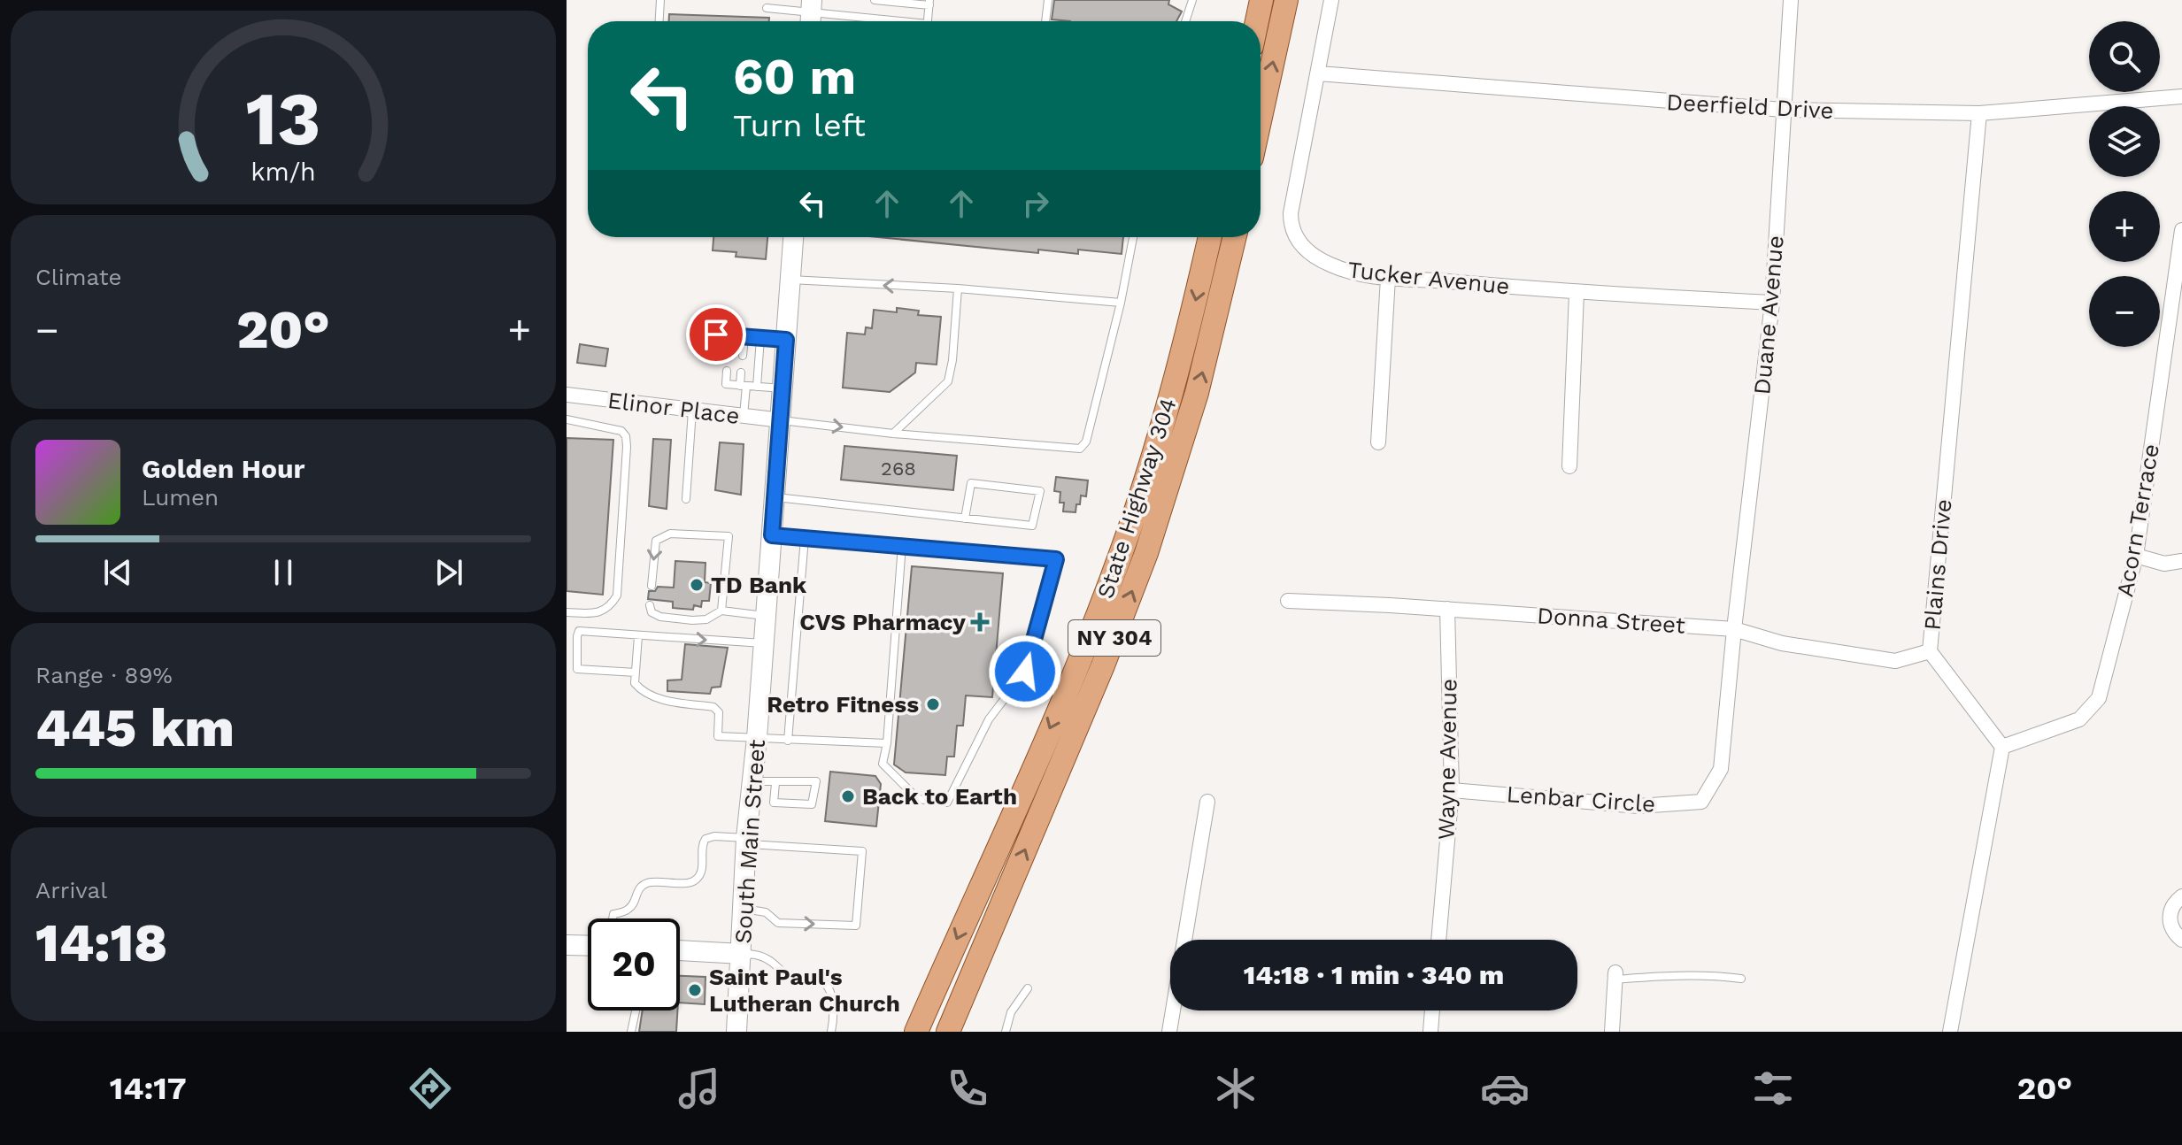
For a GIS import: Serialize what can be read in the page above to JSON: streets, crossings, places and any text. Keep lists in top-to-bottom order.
{
  "streets": {
    "main road": ["State Highway 304", "NY 304"],
    "street": [
      "Deerfield Drive",
      "Tucker Avenue",
      "Duane Avenue",
      "Elinor Place",
      "Acorn Terrace",
      "Plains Drive",
      "Donna Street",
      "Wayne Avenue",
      "Lenbar Circle",
      "South Main Street"
    ]
  },
  "crossings": [
    ["Deerfield Drive", "Tucker Avenue"],
    ["Deerfield Drive", "Duane Avenue"],
    ["Deerfield Drive", "Plains Drive"],
    ["Tucker Avenue", "Duane Avenue"],
    ["Duane Avenue", "Donna Street"],
    ["Duane Avenue", "Lenbar Circle"],
    ["Elinor Place", "South Main Street"],
    ["Acorn Terrace", "Plains Drive"],
    ["Plains Drive", "Donna Street"],
    ["Donna Street", "Wayne Avenue"],
    ["Donna Street", "Lenbar Circle"],
    ["Wayne Avenue", "Lenbar Circle"]
  ],
  "places": {
    "other": [
      "TD Bank",
      "Retro Fitness",
      "Back to Earth",
      "Saint Paul's Lutheran Church"
    ],
    "health": ["CVS Pharmacy"]
  },
  "house_numbers": ["268"],
  "page": {
    "map_buttons": ["+", "−"],
    "turn": ["60 m", "Turn left"],
    "tile": [
      "Climate",
      ["Range · 89%", "445 km"],
      ["Arrival", "14:18"]
    ],
    "heat": ["−", "20°", "+"],
    "song": ["Golden Hour", "Lumen"],
    "limit": "20",
    "trip": "14:18 · 1 min · 340 m",
    "tabs": ["14:17", "20°"],
    "gauge": ["13", "km/h"]
  }
}
